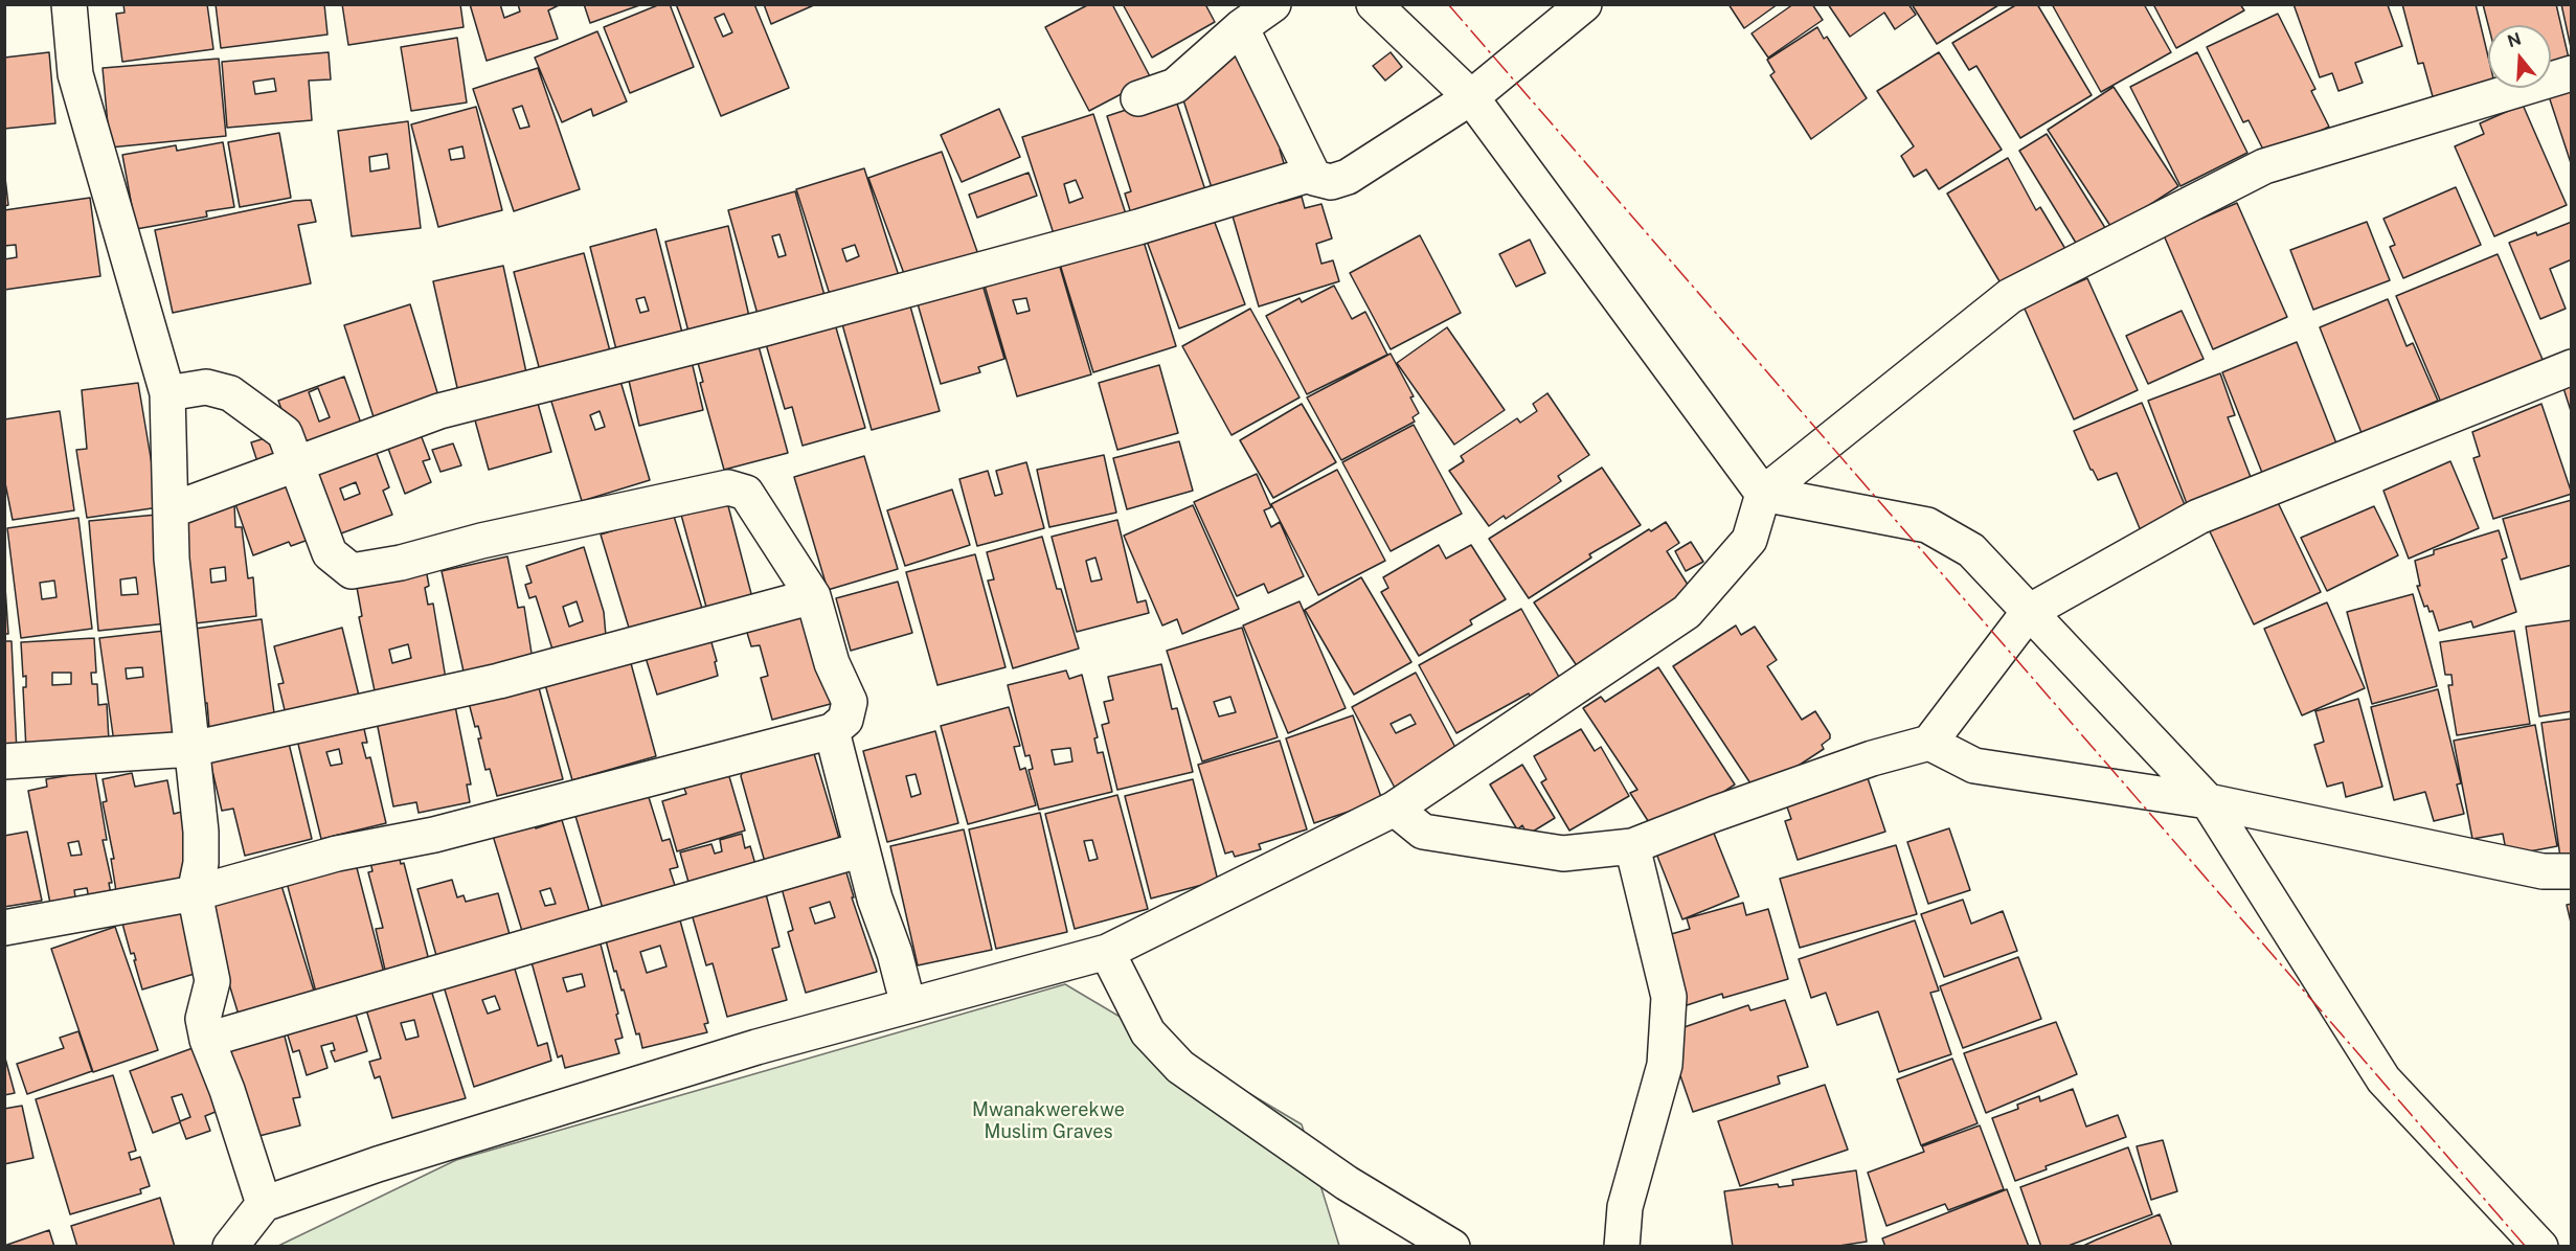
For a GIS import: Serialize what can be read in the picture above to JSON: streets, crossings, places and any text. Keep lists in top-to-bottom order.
{
  "parks": ["Mwanakwerekwe Muslim Graves"],
  "north": "top"
}
